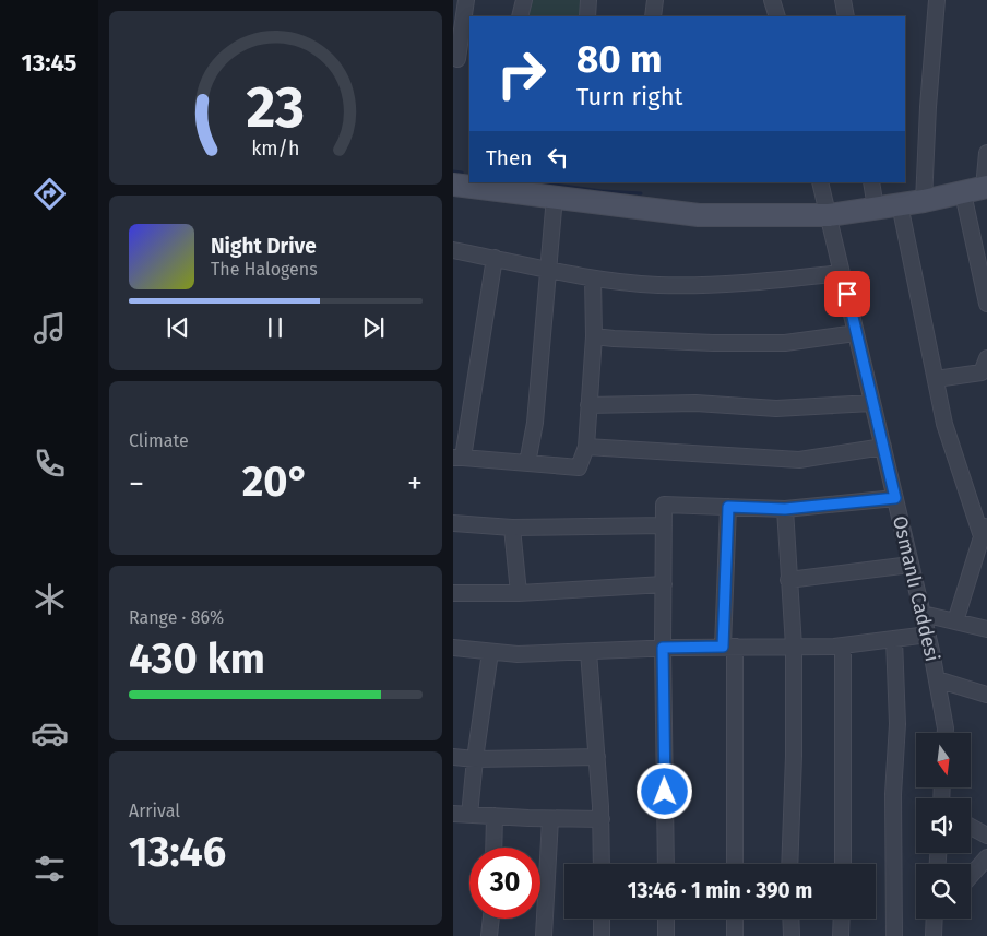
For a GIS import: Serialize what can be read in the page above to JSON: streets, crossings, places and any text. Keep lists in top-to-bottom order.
{
  "streets": {
    "street": ["Osmanlı Caddesi"]
  },
  "north": "bottom",
  "page": {
    "tabs": "13:45",
    "turn": ["80 m", "Turn right"],
    "then": "Then",
    "song": ["Night Drive", "The Halogens"],
    "tile": [
      "Climate",
      ["Range · 86%", "430 km"],
      ["Arrival", "13:46"]
    ],
    "heat": ["−", "20°", "+"],
    "limit": "30",
    "trip": "13:46 · 1 min · 390 m",
    "gauge": ["23", "km/h"]
  }
}
